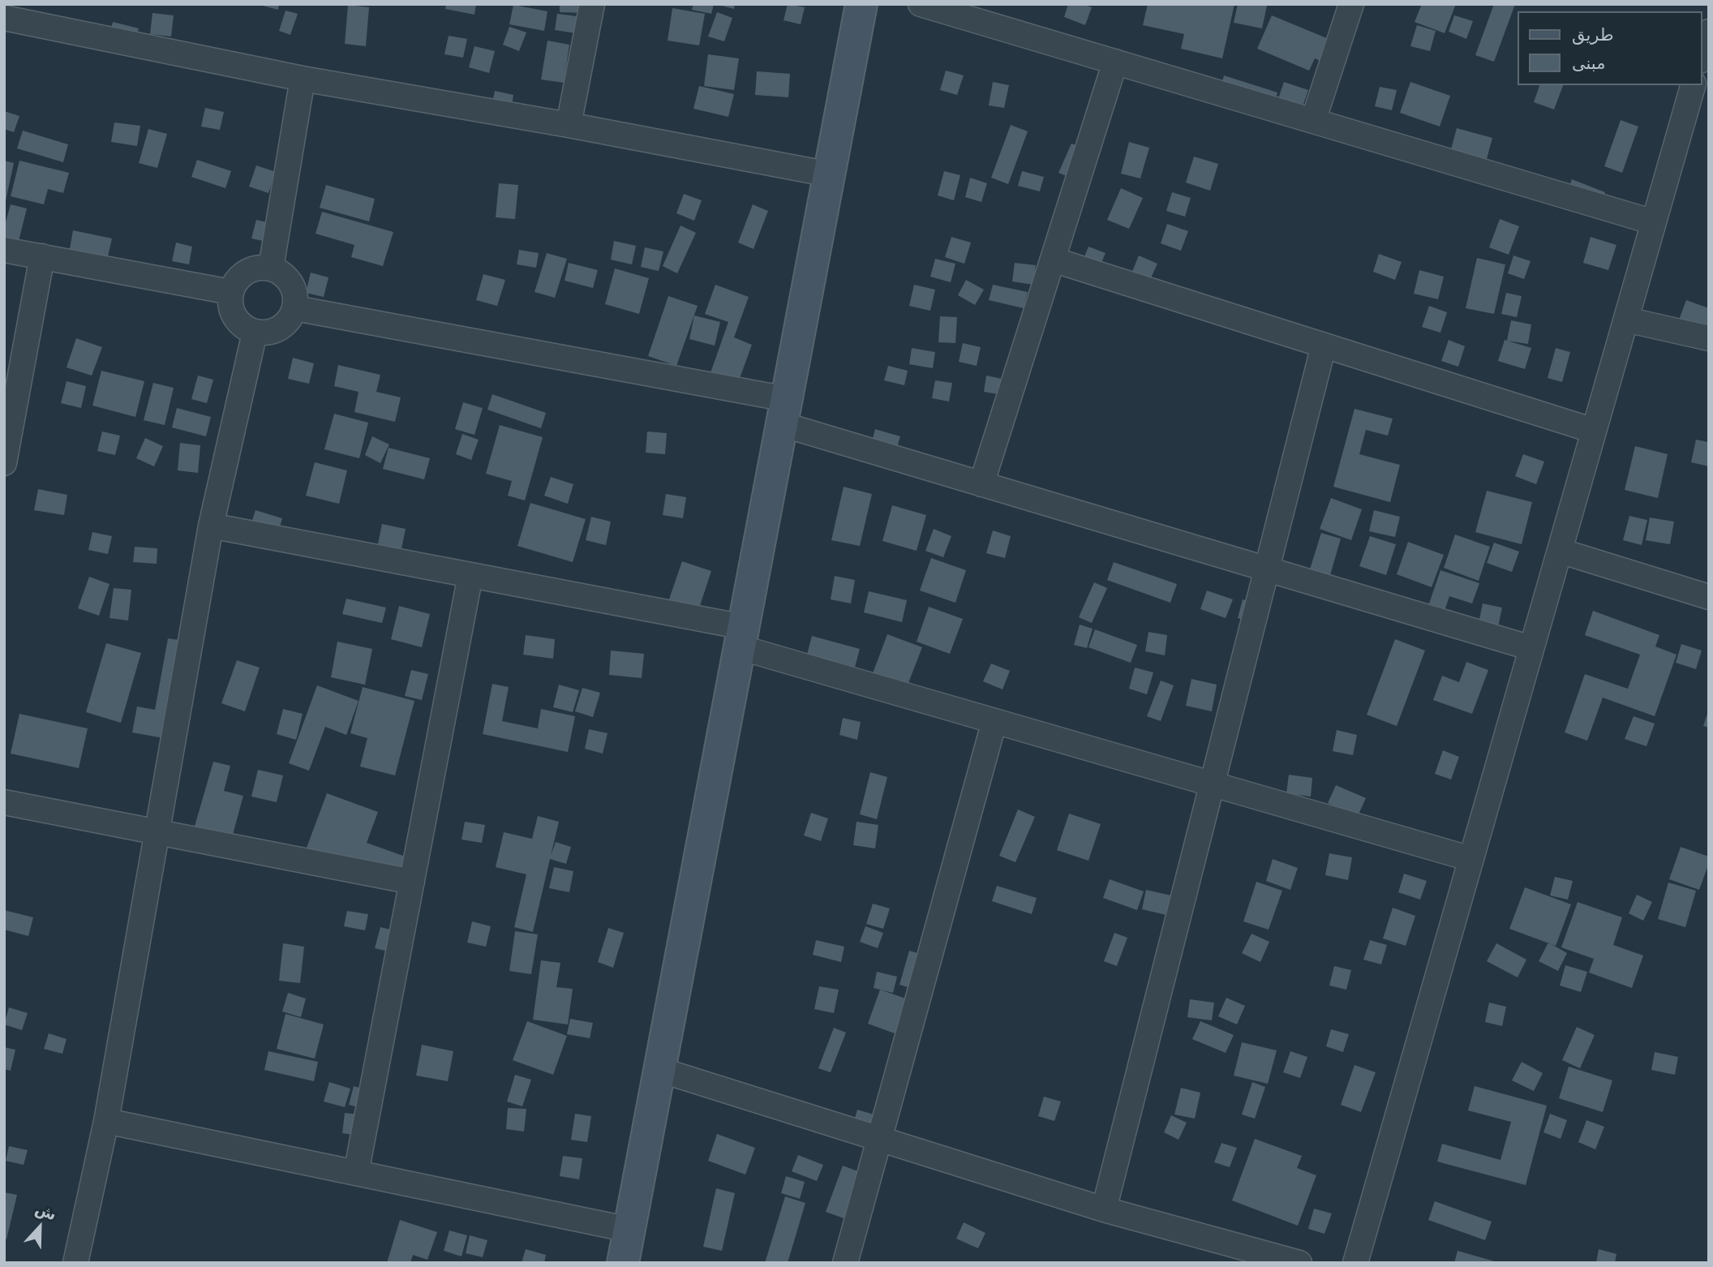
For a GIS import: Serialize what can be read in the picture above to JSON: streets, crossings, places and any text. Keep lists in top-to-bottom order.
{
  "legend": ["طريق", "مبنى"],
  "north": "top"
}
